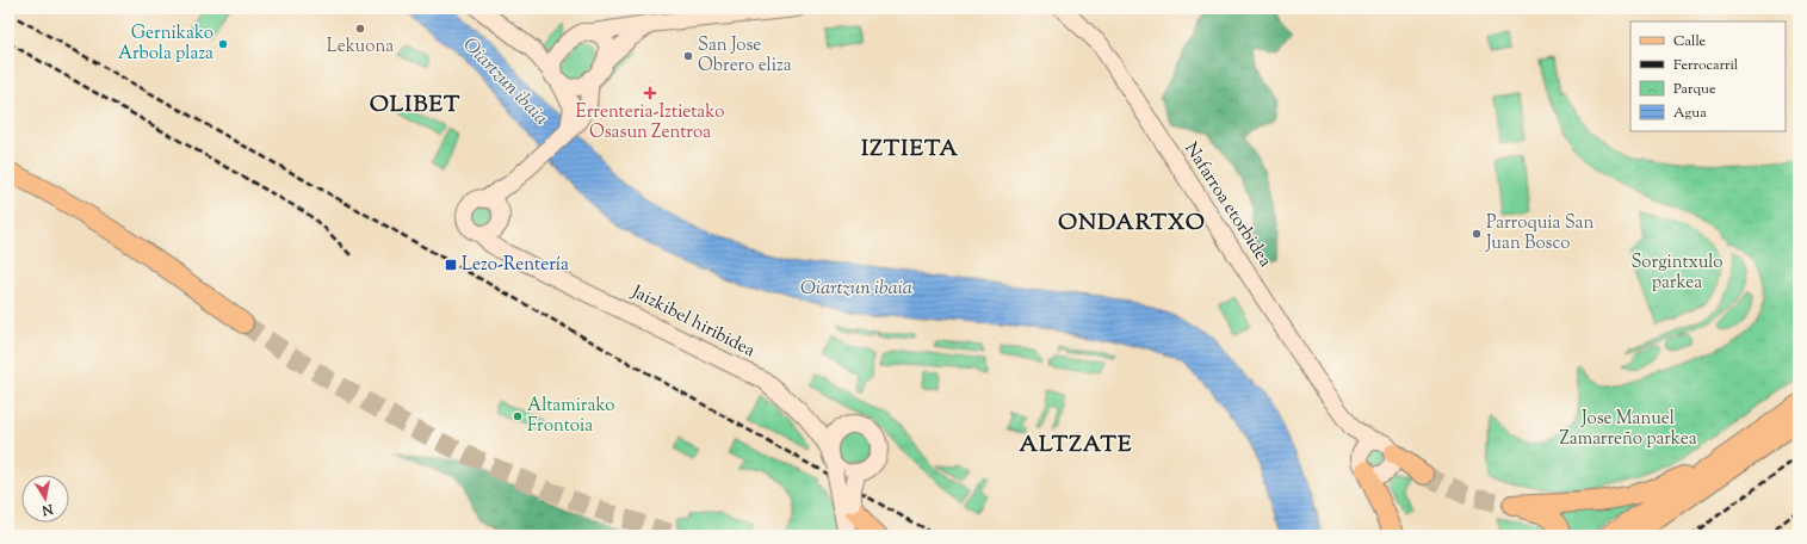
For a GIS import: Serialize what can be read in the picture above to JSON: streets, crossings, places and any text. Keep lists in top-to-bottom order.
{
  "streets": {
    "main road": ["Nafarroa etorbidea", "Jaizkibel hiribidea"]
  },
  "districts": [
    "OLIBET",
    "IZTIETA",
    "ONDARTXO",
    "ALTZATE"
  ],
  "water": ["Oiartzun ibaia"],
  "parks": ["Sorgintxulo parkea", "Jose Manuel Zamarreño parkea"],
  "places": {
    "other": [
      "Lekuona",
      "Gernikako Arbola plaza",
      "San Jose Obrero eliza",
      "Parroquia San Juan Bosco",
      "Altamirako Frontoia"
    ],
    "health": ["Errenteria-Iztietako Osasun Zentroa"],
    "transit": ["Lezo-Rentería"]
  },
  "legend": [
    "Calle",
    "Ferrocarril",
    "Parque",
    "Agua"
  ],
  "north": "bottom"
}
